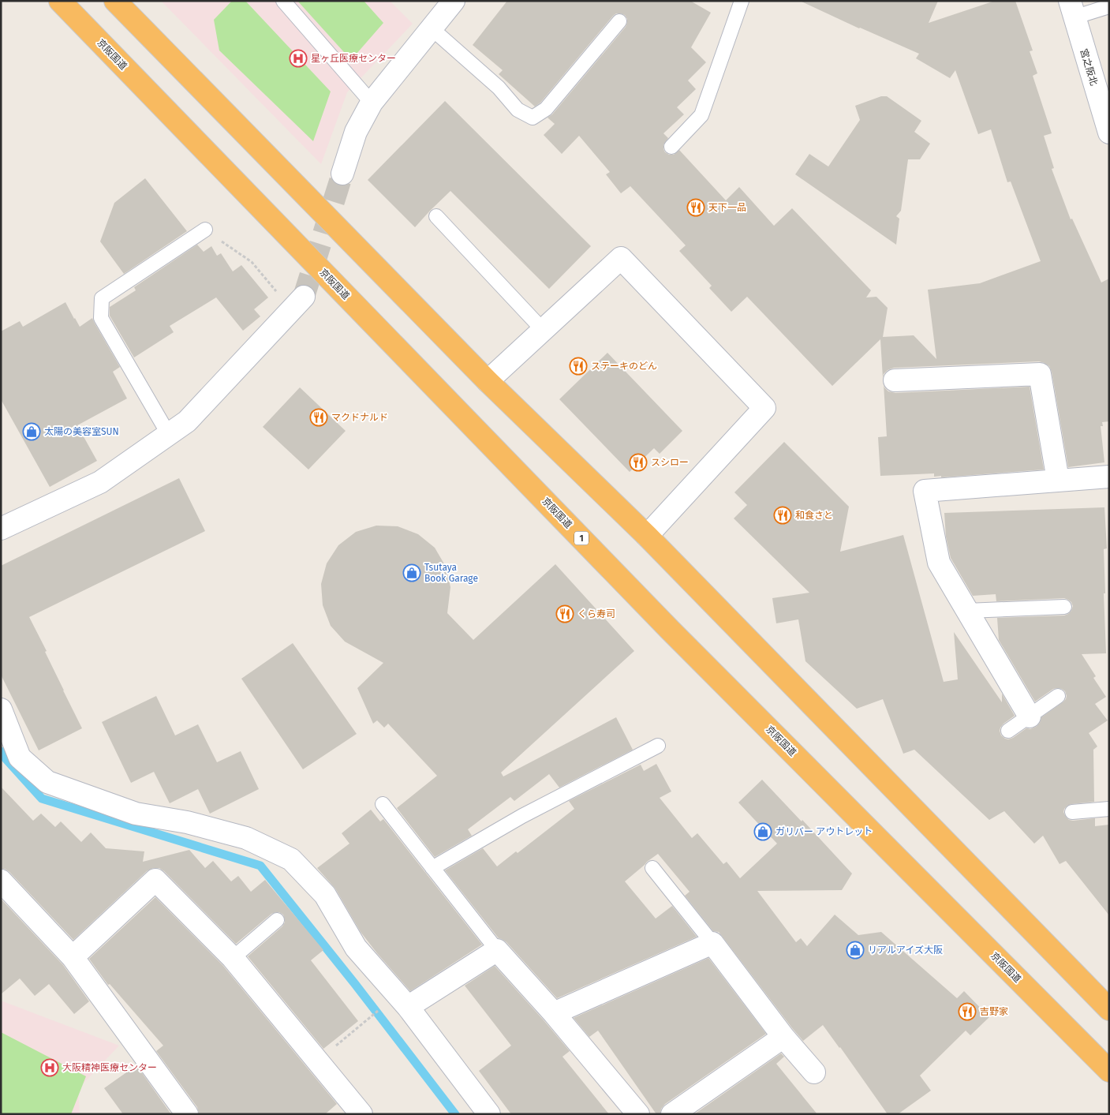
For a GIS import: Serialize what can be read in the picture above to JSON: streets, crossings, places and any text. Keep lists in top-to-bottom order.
{
  "streets": {
    "highway": ["京阪国道", "1"],
    "street": ["宮之阪北"]
  },
  "places": {
    "hospital": ["星ヶ丘医療センター", "大阪精神医療センター"],
    "restaurant": [
      "天下一品",
      "ステーキのどん",
      "マクドナルド",
      "スシロー",
      "和食さと",
      "くら寿司",
      "吉野家"
    ],
    "shop": [
      "太陽の美容室SUN",
      "Tsutaya Book Garage",
      "ガリバー アウトレット",
      "リアルアイズ大阪"
    ]
  }
}
